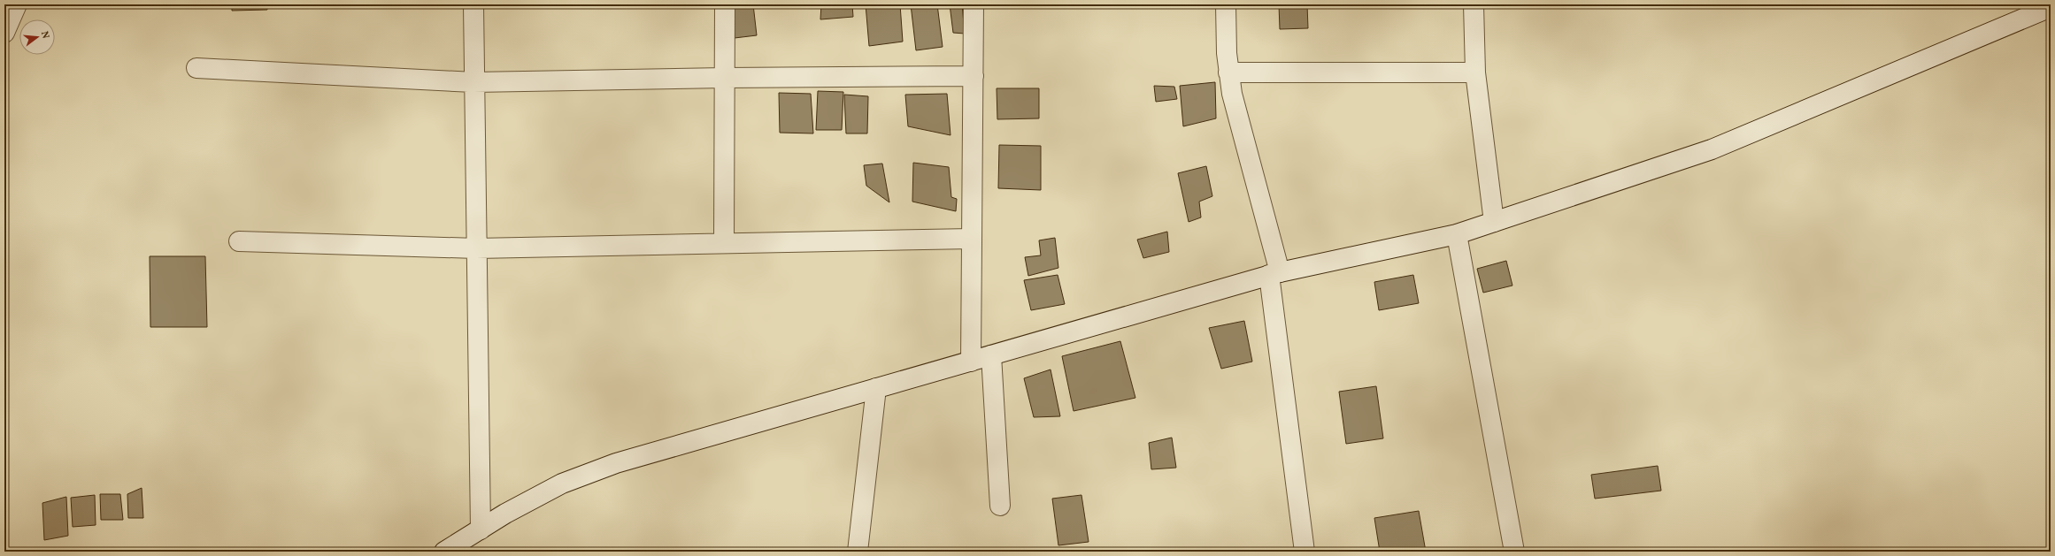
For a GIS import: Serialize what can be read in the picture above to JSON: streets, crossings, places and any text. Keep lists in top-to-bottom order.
{
  "north": "right"
}
